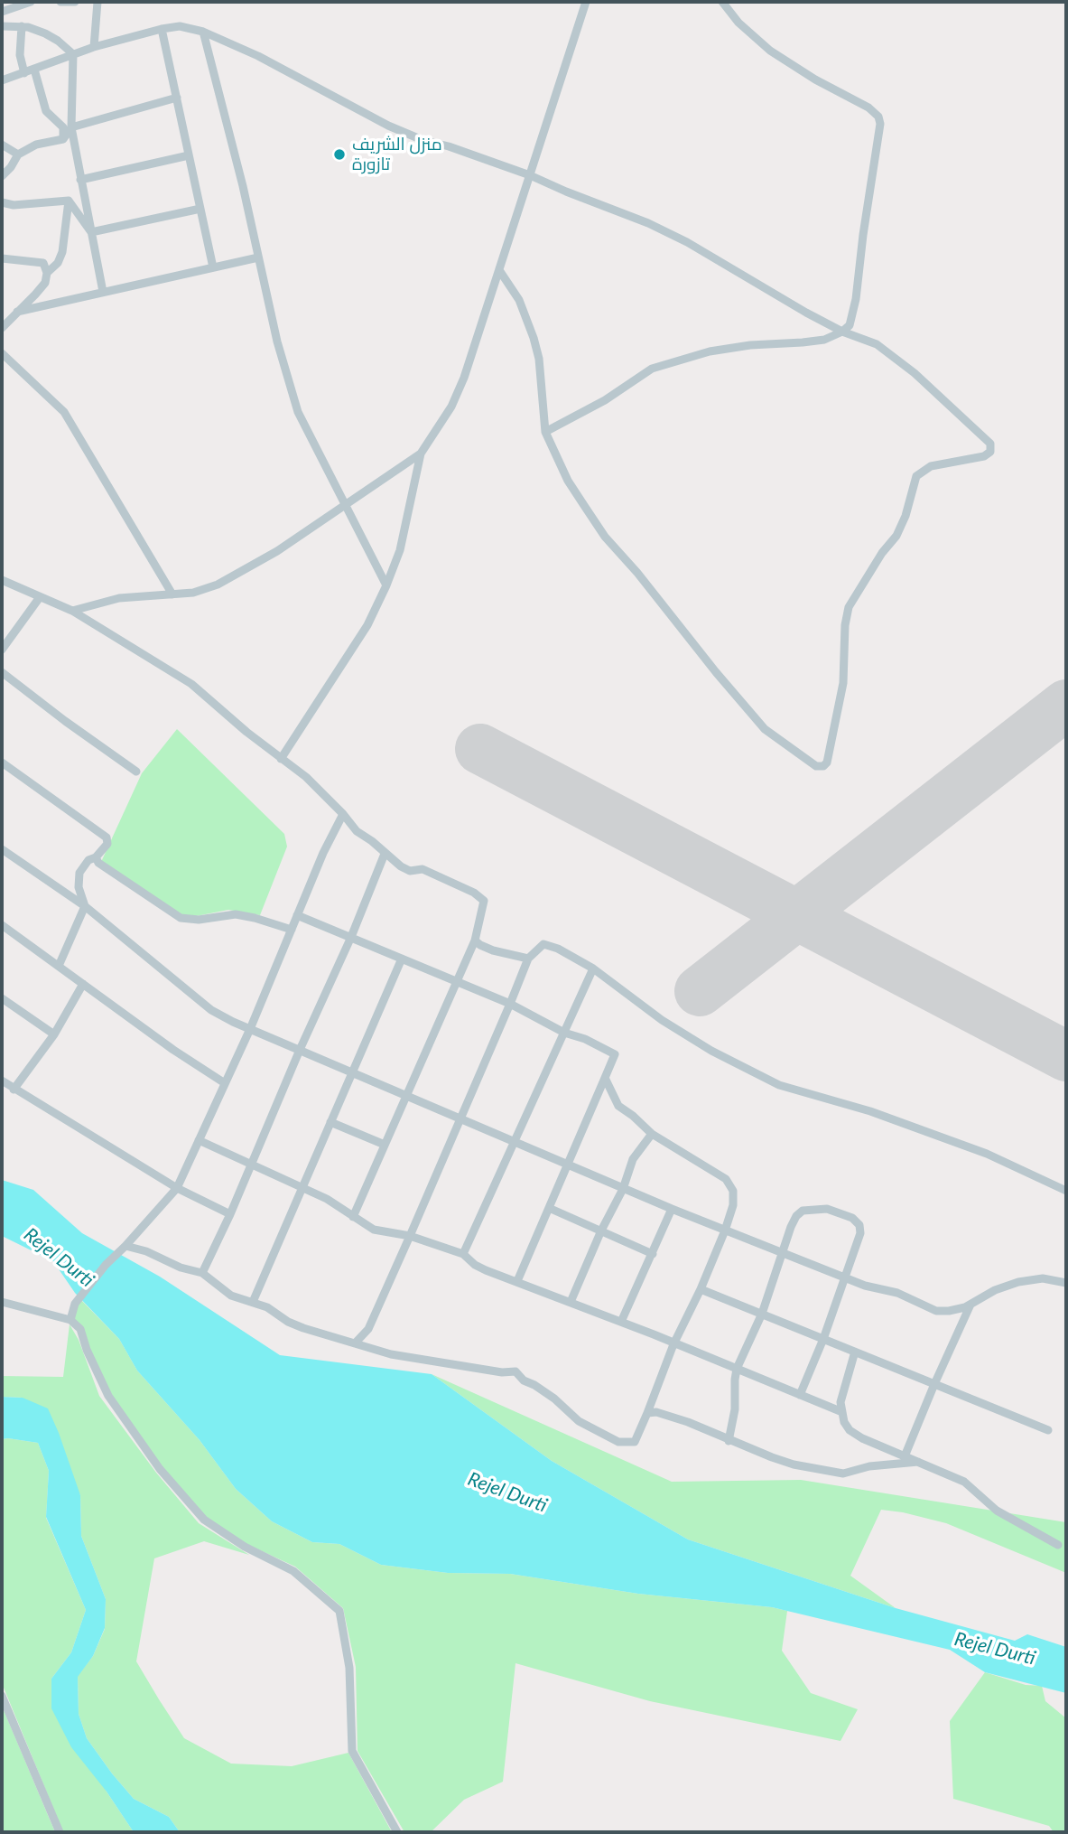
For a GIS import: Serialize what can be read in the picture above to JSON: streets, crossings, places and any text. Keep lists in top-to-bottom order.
{
  "water": ["Rejel Durti"],
  "places": ["منزل الشريف تازورة"]
}
